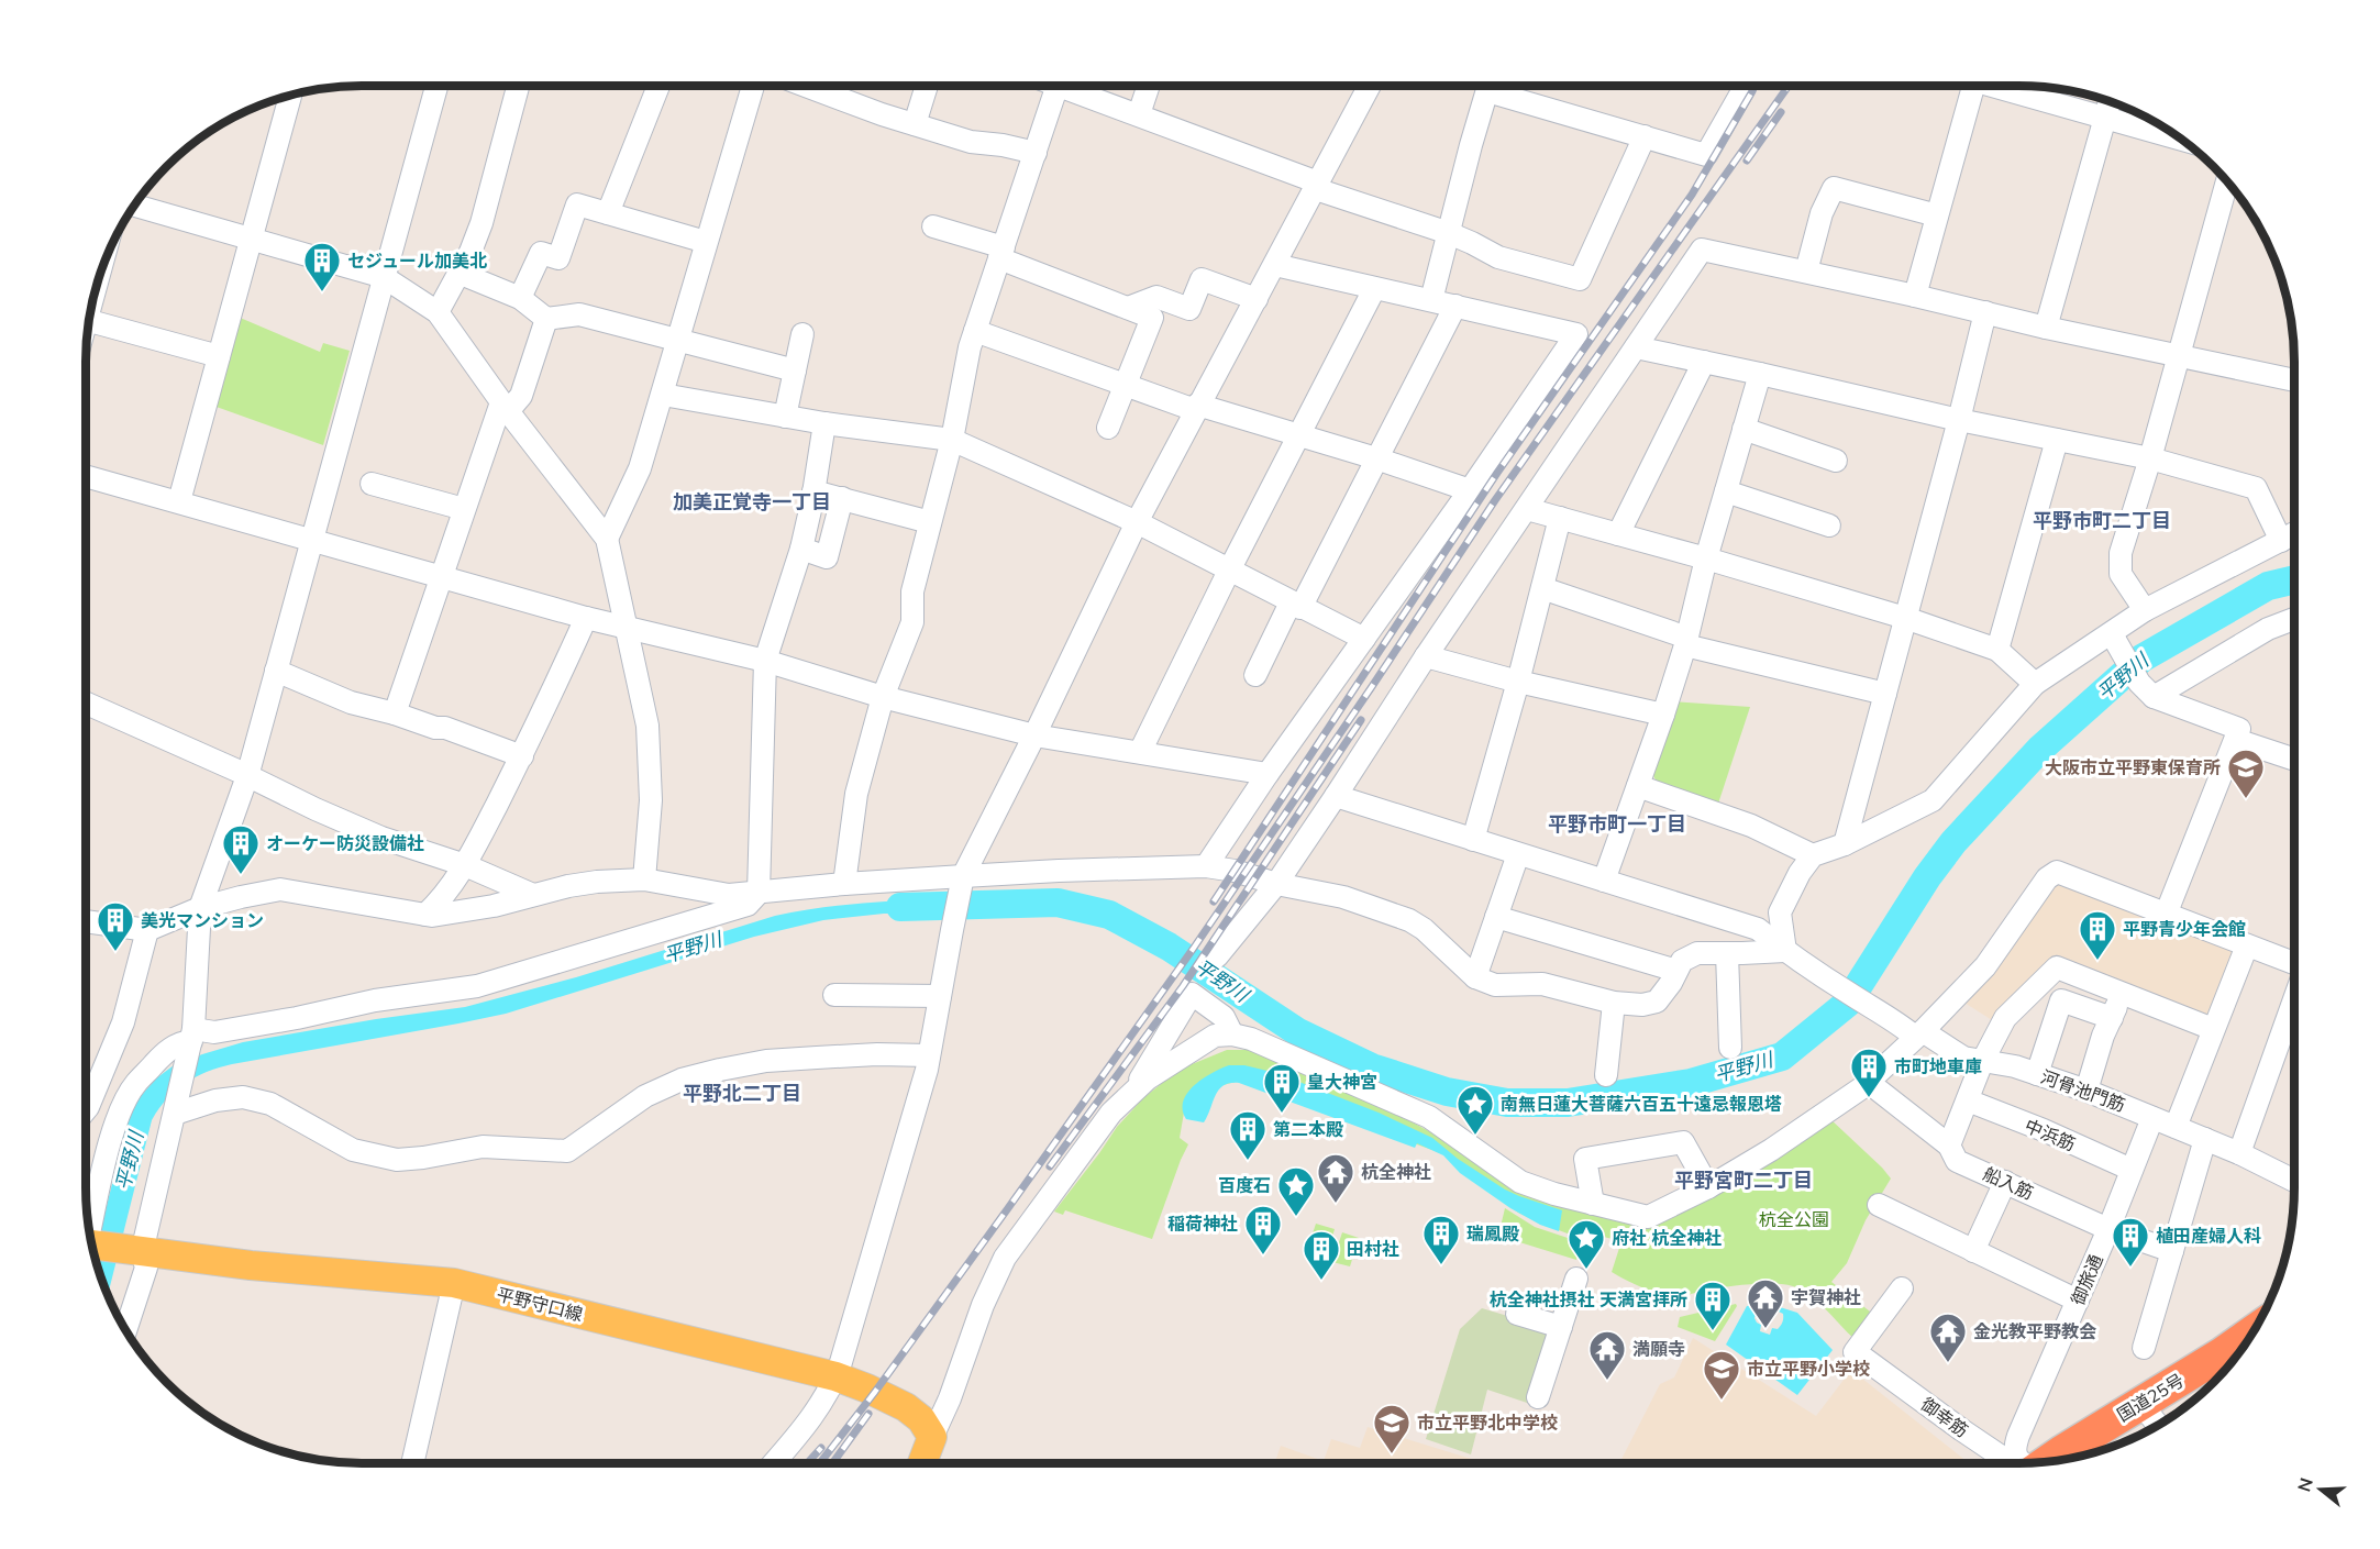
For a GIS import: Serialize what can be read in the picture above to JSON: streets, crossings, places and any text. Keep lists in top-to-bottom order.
{
  "streets": {
    "highway": ["国道25号"],
    "main road": ["平野守口線"],
    "street": [
      "河骨池門筋",
      "中浜筋",
      "船入筋",
      "御旅通",
      "御幸筋"
    ]
  },
  "crossings": [
    ["河骨池門筋", "御旅通"],
    ["中浜筋", "御旅通"],
    ["船入筋", "御旅通"]
  ],
  "districts": [
    "加美正覚寺一丁目",
    "平野市町二丁目",
    "平野市町一丁目",
    "平野北二丁目",
    "平野宮町二丁目"
  ],
  "water": ["平野川"],
  "parks": ["杭全公園"],
  "places": {
    "building": [
      "セジュール加美北",
      "オーケー防災設備社",
      "美光マンション",
      "平野青少年会館",
      "市町地車庫",
      "皇大神宮",
      "第二本殿",
      "稲荷神社",
      "瑞鳳殿",
      "植田産婦人科",
      "田村社",
      "杭全神社摂社 天満宮拝所"
    ],
    "school or university": ["大阪市立平野東保育所", "市立平野小学校", "市立平野北中学校"],
    "place": ["南無日蓮大菩薩六百五十遠忌報恩塔", "百度石", "府社 杭全神社"],
    "temple": [
      "杭全神社",
      "宇賀神社",
      "金光教平野教会",
      "満願寺"
    ]
  },
  "north": "left"
}
